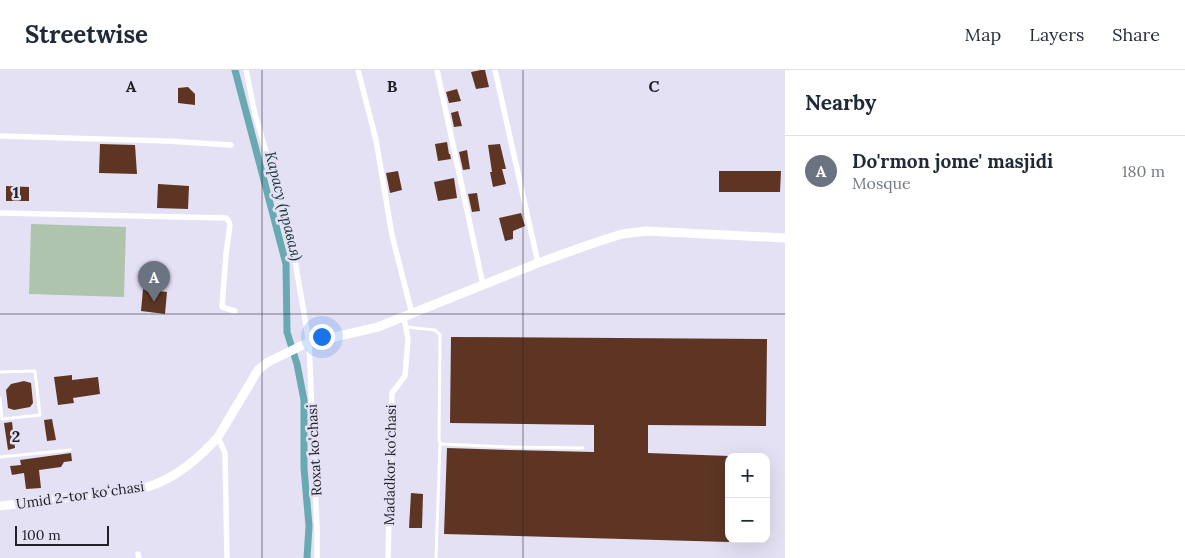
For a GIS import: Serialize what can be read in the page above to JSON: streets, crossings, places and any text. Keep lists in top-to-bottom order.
{
  "streets": {
    "main road": ["Umid 2-tor koʻchasi"],
    "street": ["Roxat ko'chasi", "Madadkor ko'chasi"]
  },
  "crossings": [
    ["Roxat ko'chasi", "Umid 2-tor koʻchasi"],
    ["Madadkor ko'chasi", "Umid 2-tor koʻchasi"]
  ],
  "water": ["Карасу (правая)"],
  "scale_bar": "100 m",
  "page": {
    "header": "Streetwise",
    "nav": ["Map", "Layers", "Share"],
    "heading": "Nearby",
    "list": [
      {
        "mark": "A",
        "name": "Do'rmon jome' masjidi",
        "note": "Mosque",
        "value": "180 m"
      }
    ],
    "pins": "A",
    "map_buttons": ["+", "−"],
    "scale": "100 m"
  },
  "grid": {
    "columns": ["A", "B", "C"],
    "rows": ["1", "2"]
  }
}
